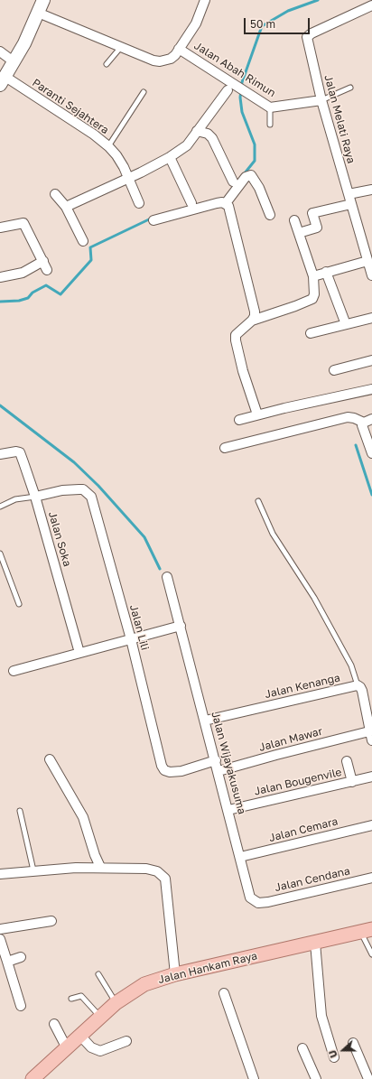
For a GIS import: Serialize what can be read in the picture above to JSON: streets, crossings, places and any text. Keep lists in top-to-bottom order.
{
  "streets": {
    "main road": ["Jalan Hankam Raya"],
    "street": [
      "Jalan Abah Rimun",
      "Paranti Sejahtera",
      "Jalan Melati Raya",
      "Jalan Soka",
      "Jalan Lili",
      "Jalan Kenanga",
      "Jalan Mawar",
      "Jalan Wijayakusuma",
      "Jalan Bougenvile",
      "Jalan Cemara",
      "Jalan Cendana"
    ]
  },
  "crossings": [
    ["Jalan Abah Rimun", "Jalan Melati Raya"],
    ["Jalan Soka", "Jalan Lili"],
    ["Jalan Lili", "Jalan Wijayakusuma"],
    ["Jalan Kenanga", "Jalan Wijayakusuma"],
    ["Jalan Mawar", "Jalan Wijayakusuma"],
    ["Jalan Wijayakusuma", "Jalan Bougenvile"],
    ["Jalan Wijayakusuma", "Jalan Cemara"],
    ["Jalan Wijayakusuma", "Jalan Cendana"]
  ],
  "scale_bar": "50 m",
  "north": "left"
}
